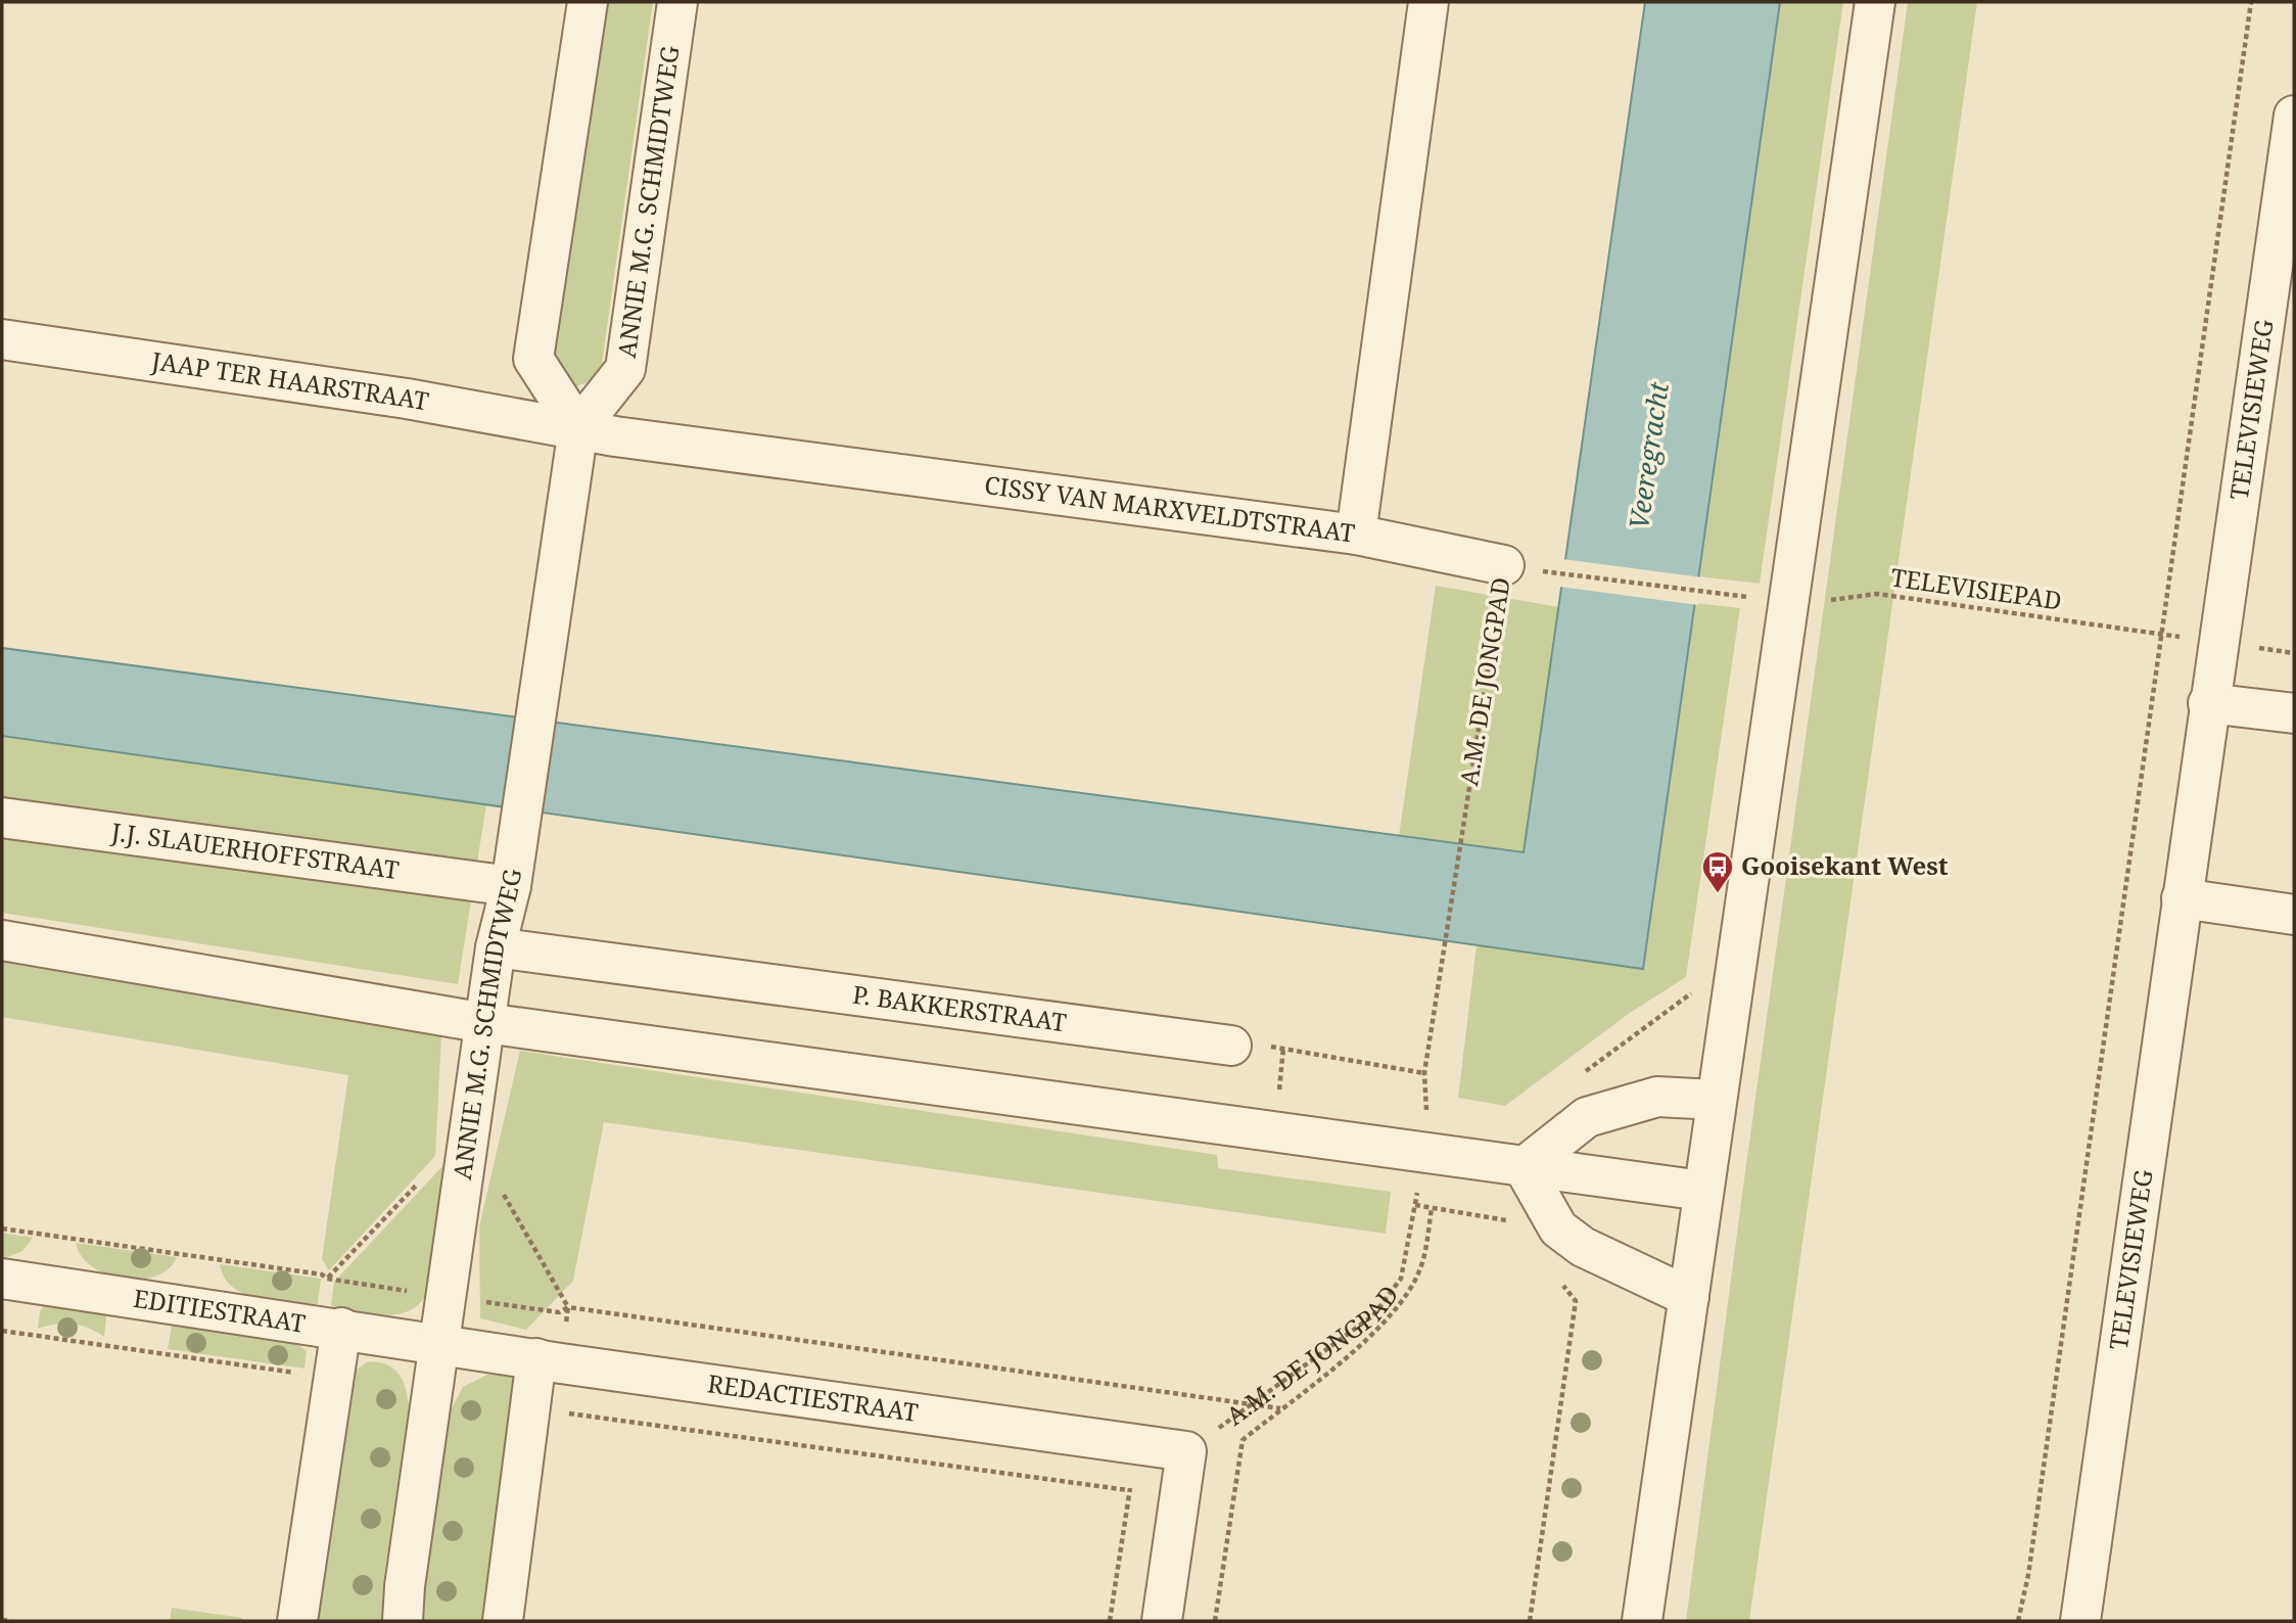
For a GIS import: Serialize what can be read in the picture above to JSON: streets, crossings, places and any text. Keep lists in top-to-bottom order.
{
  "streets": {
    "street": [
      "ANNIE M.G. SCHMIDTWEG",
      "JAAP TER HAARSTRAAT",
      "TELEVISIEWEG",
      "CISSY VAN MARXVELDTSTRAAT",
      "A.M. DE JONGPAD",
      "J.J. SLAUERHOFFSTRAAT",
      "P. BAKKERSTRAAT",
      "EDITIESTRAAT",
      "REDACTIESTRAAT"
    ],
    "path": ["TELEVISIEPAD"]
  },
  "crossings": [
    ["ANNIE M.G. SCHMIDTWEG", "JAAP TER HAARSTRAAT"],
    ["ANNIE M.G. SCHMIDTWEG", "CISSY VAN MARXVELDTSTRAAT"],
    ["ANNIE M.G. SCHMIDTWEG", "J.J. SLAUERHOFFSTRAAT"],
    ["ANNIE M.G. SCHMIDTWEG", "P. BAKKERSTRAAT"],
    ["ANNIE M.G. SCHMIDTWEG", "EDITIESTRAAT"],
    ["ANNIE M.G. SCHMIDTWEG", "REDACTIESTRAAT"],
    ["JAAP TER HAARSTRAAT", "CISSY VAN MARXVELDTSTRAAT"],
    ["TELEVISIEWEG", "TELEVISIEPAD"],
    ["CISSY VAN MARXVELDTSTRAAT", "A.M. DE JONGPAD"],
    ["TELEVISIEPAD", "A.M. DE JONGPAD"],
    ["A.M. DE JONGPAD", "REDACTIESTRAAT"],
    ["EDITIESTRAAT", "REDACTIESTRAAT"]
  ],
  "water": ["Veeregracht"],
  "places": {
    "bus stop": ["Gooisekant West"]
  }
}
